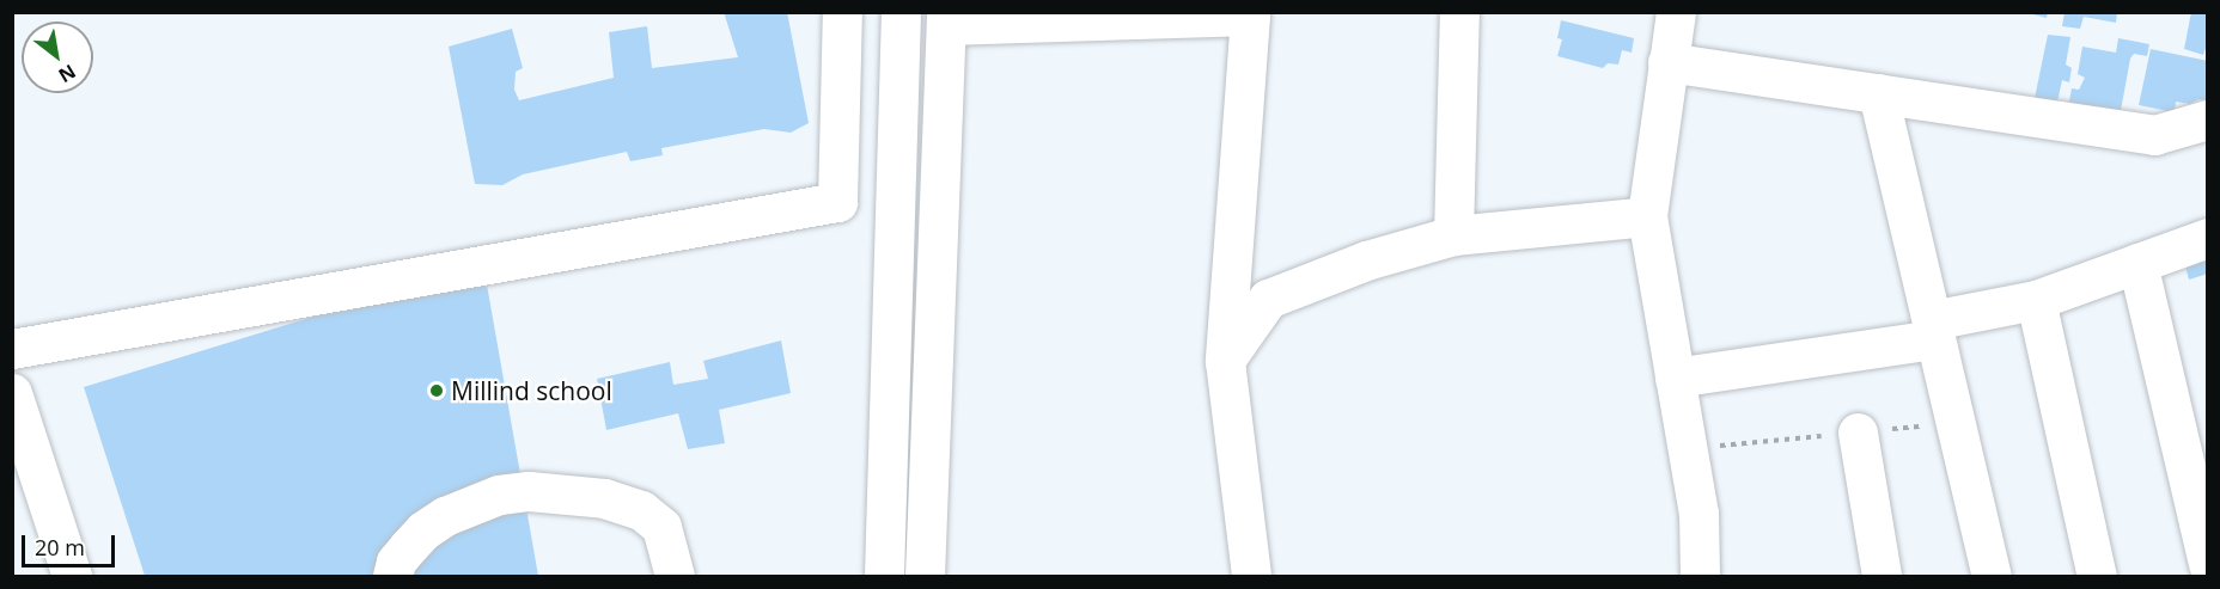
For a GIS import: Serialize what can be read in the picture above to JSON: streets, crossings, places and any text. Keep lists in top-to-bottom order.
{
  "places": ["Millind school"],
  "scale_bar": "20 m",
  "north": "bottom right"
}
